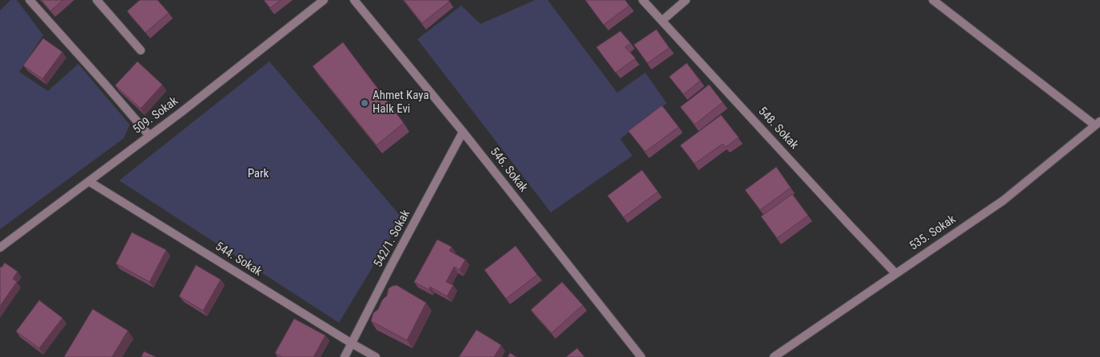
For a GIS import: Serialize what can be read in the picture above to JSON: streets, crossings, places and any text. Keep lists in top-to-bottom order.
{
  "streets": {
    "street": [
      "509. Sokak",
      "548. Sokak",
      "546. Sokak",
      "535. Sokak",
      "542/1. Sokak",
      "544. Sokak"
    ]
  },
  "crossings": [
    ["509. Sokak", "544. Sokak"],
    ["548. Sokak", "535. Sokak"],
    ["546. Sokak", "542/1. Sokak"],
    ["542/1. Sokak", "544. Sokak"]
  ],
  "parks": ["Park"],
  "places": ["Ahmet Kaya Halk Evi"]
}
